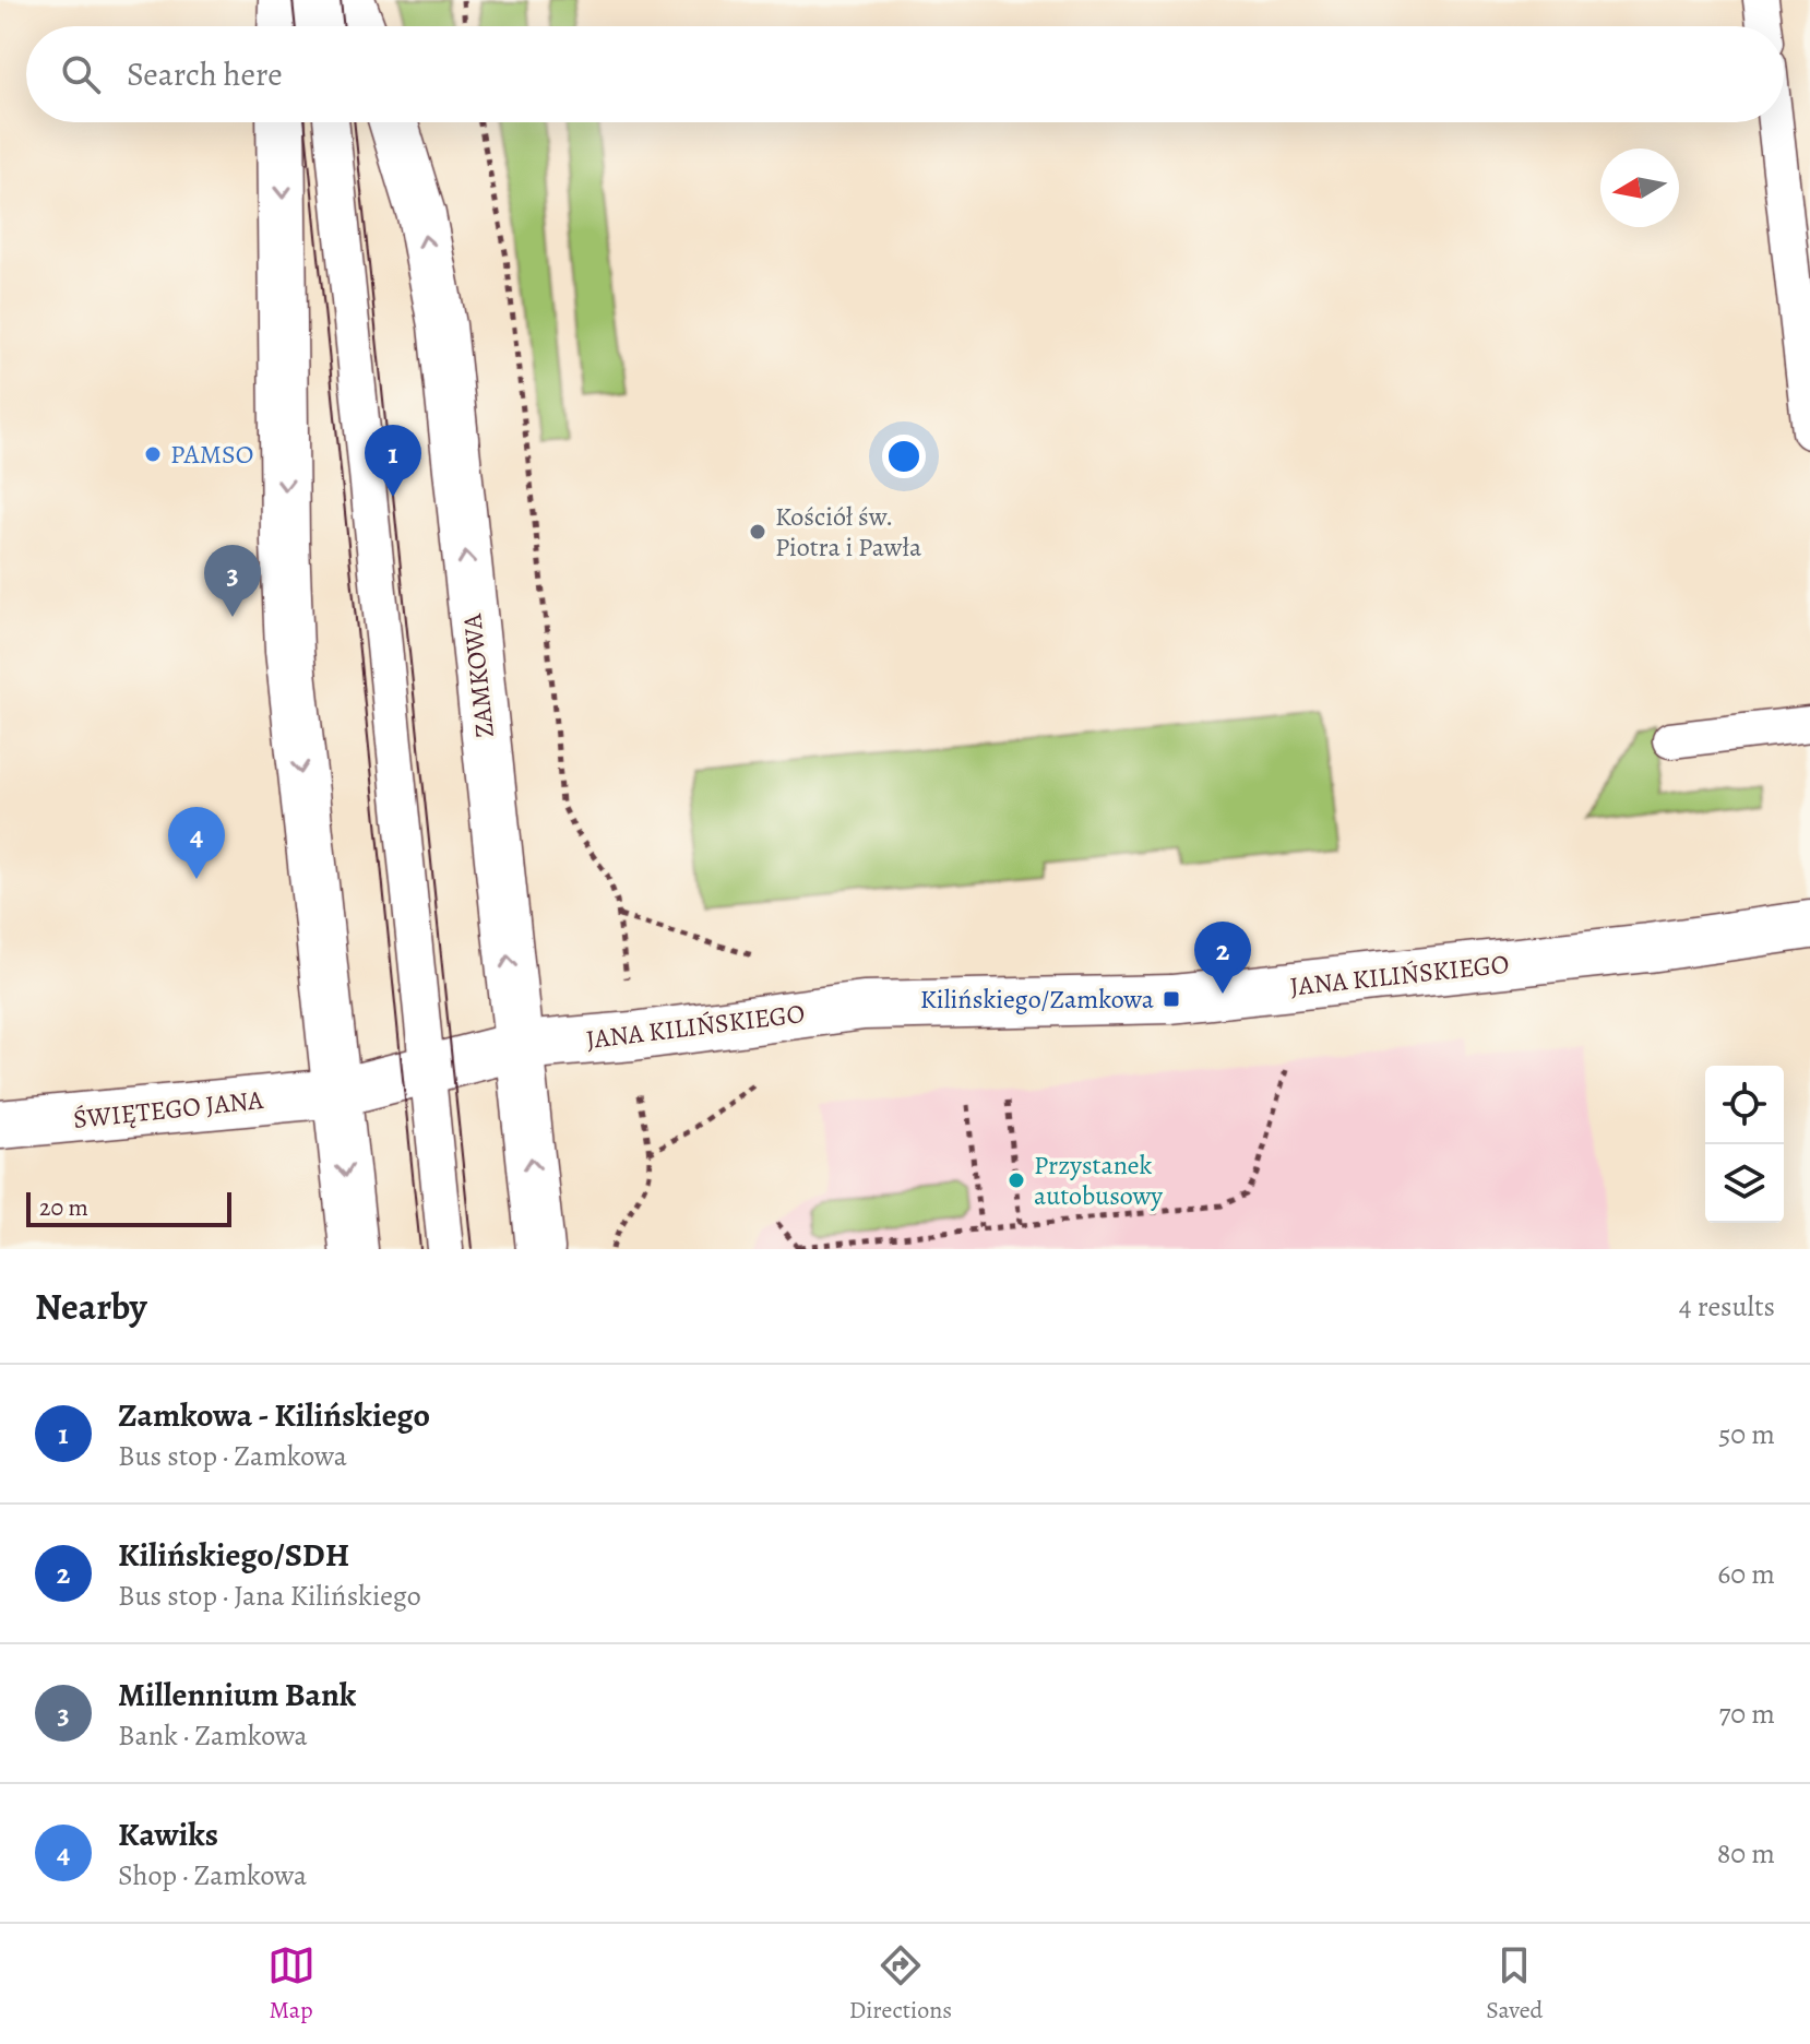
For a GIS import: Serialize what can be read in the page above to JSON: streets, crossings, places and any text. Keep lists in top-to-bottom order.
{
  "streets": {
    "street": ["ZAMKOWA", "JANA KILIŃSKIEGO", "ŚWIĘTEGO JANA"]
  },
  "crossings": [
    ["ZAMKOWA", "JANA KILIŃSKIEGO"],
    ["JANA KILIŃSKIEGO", "ŚWIĘTEGO JANA"]
  ],
  "places": {
    "other": ["PAMSO", "Kościół św. Piotra i Pawła", "Przystanek autobusowy"],
    "transit": ["Kilińskiego/Zamkowa"]
  },
  "scale_bar": "20 m",
  "north": "left",
  "page": {
    "search": "Search here",
    "pins": [
      "1",
      "3",
      "4",
      "2"
    ],
    "scale": "20 m",
    "heading": ["Nearby", "4 results"],
    "list": [
      {
        "mark": "1",
        "name": "Zamkowa - Kilińskiego",
        "note": "Bus stop · Zamkowa",
        "value": "50 m"
      },
      {
        "mark": "2",
        "name": "Kilińskiego/SDH",
        "note": "Bus stop · Jana Kilińskiego",
        "value": "60 m"
      },
      {
        "mark": "3",
        "name": "Millennium Bank",
        "note": "Bank · Zamkowa",
        "value": "70 m"
      },
      {
        "mark": "4",
        "name": "Kawiks",
        "note": "Shop · Zamkowa",
        "value": "80 m"
      }
    ],
    "nav": ["Map", "Directions", "Saved"]
  }
}
